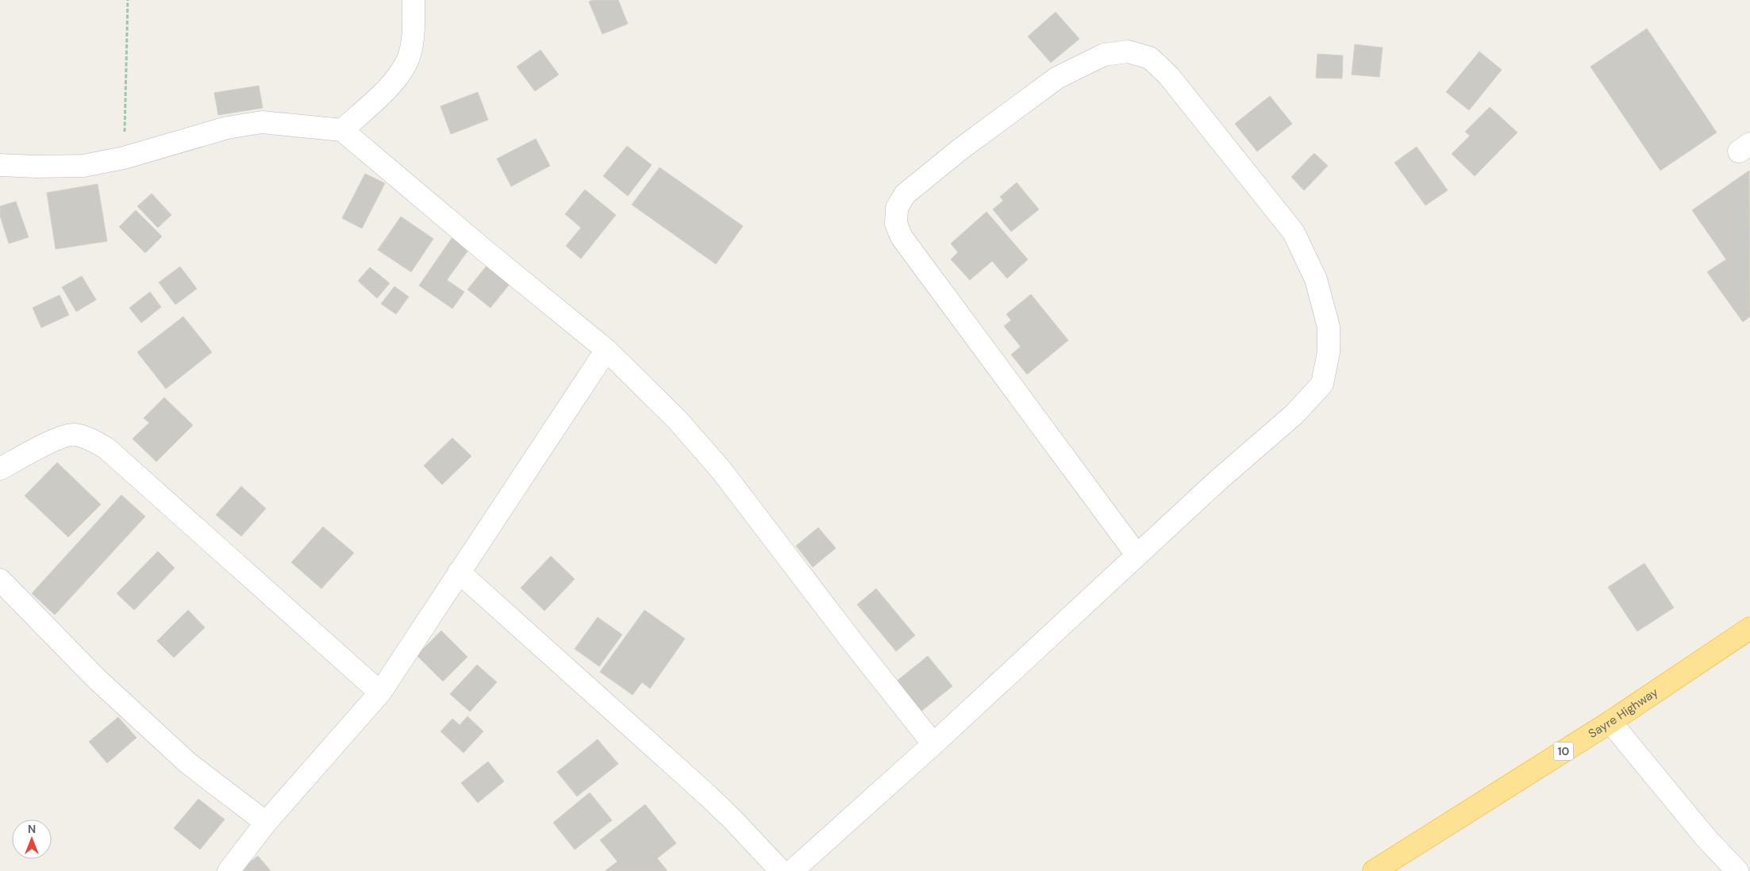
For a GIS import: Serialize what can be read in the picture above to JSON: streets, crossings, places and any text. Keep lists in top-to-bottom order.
{
  "streets": {
    "highway": ["Sayre Highway", "10"]
  },
  "north": "top"
}
